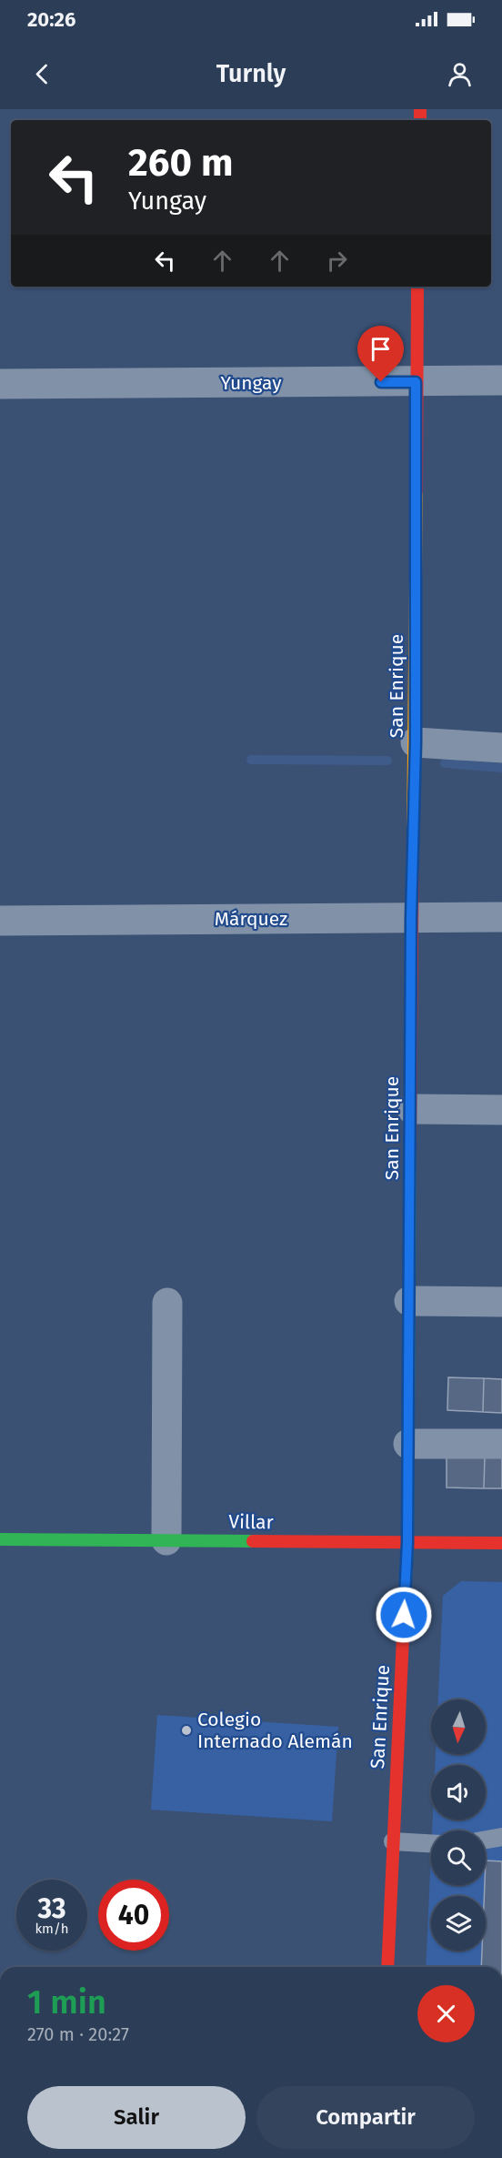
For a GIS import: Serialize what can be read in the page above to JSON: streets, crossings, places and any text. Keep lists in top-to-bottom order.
{
  "streets": {
    "street": [
      "Yungay",
      "San Enrique",
      "Márquez",
      "Villar"
    ]
  },
  "crossings": [
    ["Yungay", "San Enrique"],
    ["San Enrique", "Márquez"],
    ["San Enrique", "Villar"]
  ],
  "places": ["Colegio Internado Alemán"],
  "north": "bottom",
  "page": {
    "status": "20:26",
    "header": "Turnly",
    "turn": ["260 m", "Yungay"],
    "speed": "33 km/h",
    "limit": "40",
    "heading": ["1 min", "270 m · 20:27"],
    "buttons": ["Salir", "Compartir"]
  }
}
